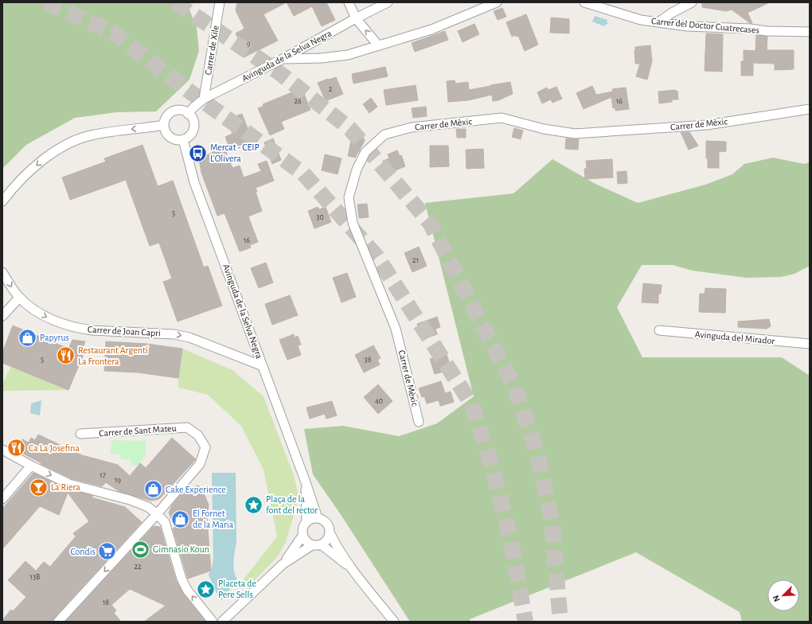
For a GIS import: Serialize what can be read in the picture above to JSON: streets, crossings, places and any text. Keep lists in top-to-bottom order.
{
  "streets": {
    "street": [
      "Carrer del Doctor Cuatrecases",
      "Carrer de Xile",
      "Avinguda de la Selva Negra",
      "Carrer de Mèxic",
      "Carrer de Joan Capri",
      "Avinguda del Mirador",
      "Carrer de Sant Mateu"
    ]
  },
  "crossings": [
    ["Carrer de Xile", "Avinguda de la Selva Negra"],
    ["Avinguda de la Selva Negra", "Carrer de Joan Capri"]
  ],
  "one_way": ["Carrer de Joan Capri", "Carrer de Sant Mateu"],
  "places": {
    "bus stop": ["Mercat - CEIP L'Olivera"],
    "shop": ["Papyrus", "Cake Experience", "El Fornet de la Maria"],
    "restaurant": ["Restaurant Argentí La Frontera", "Ca La Josefina"],
    "bar": ["La Riera"],
    "place": ["Plaça de la font del rector", "Placeta de Pere Sells"],
    "sports": ["Gimnasio Koun"],
    "supermarket": ["Condis"]
  },
  "house_numbers": [
    "9",
    "2",
    "26",
    "16",
    "5",
    "30",
    "16",
    "21",
    "5",
    "38",
    "40",
    "17",
    "19",
    "22",
    "13B",
    "18"
  ],
  "north": "bottom left"
}
